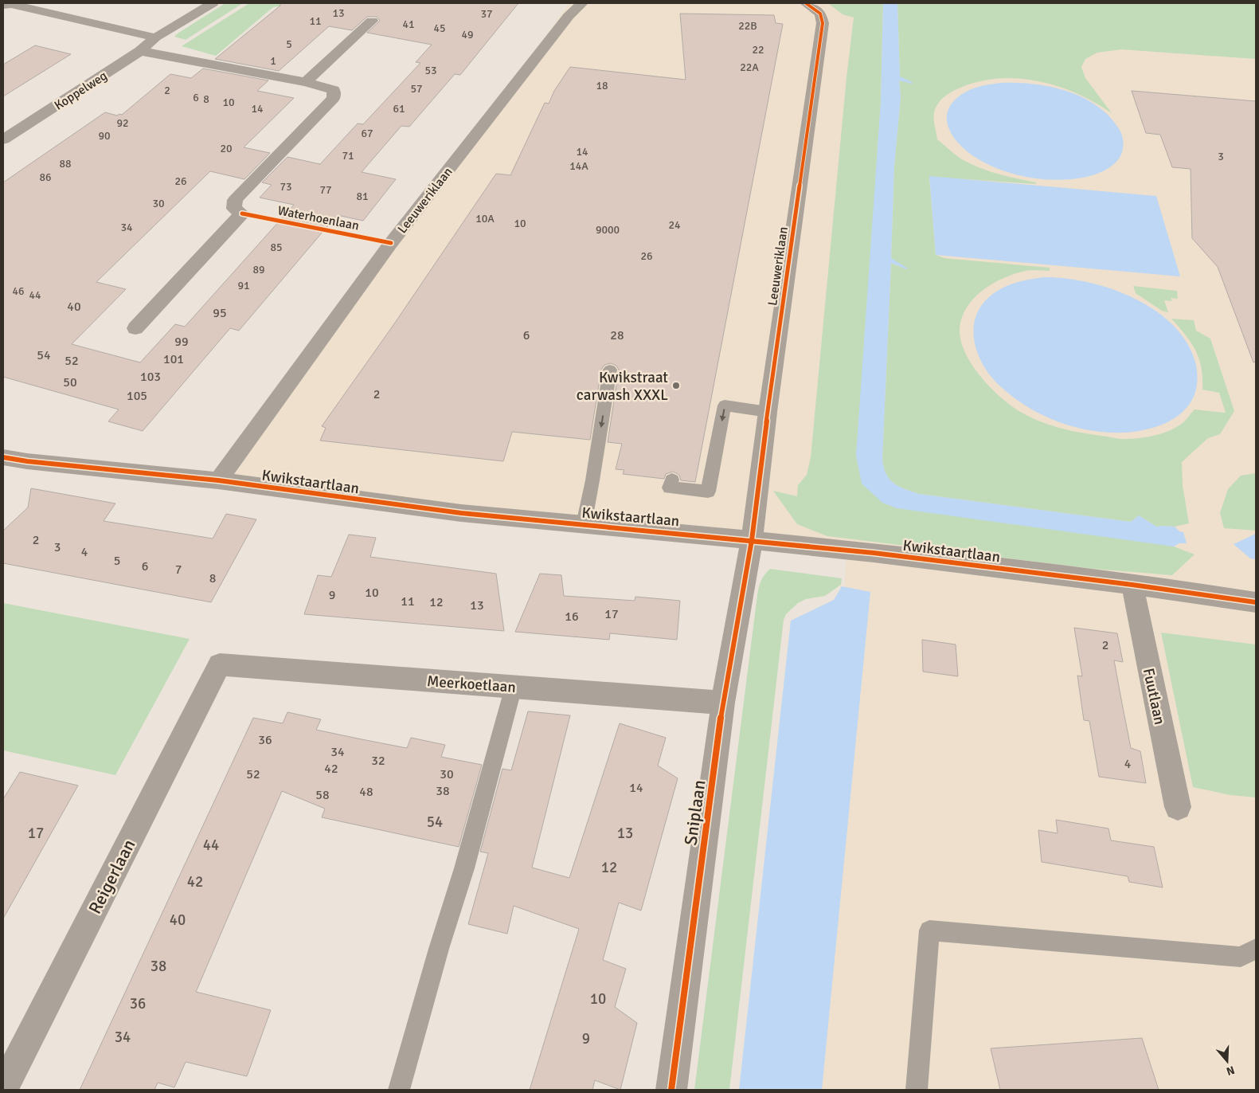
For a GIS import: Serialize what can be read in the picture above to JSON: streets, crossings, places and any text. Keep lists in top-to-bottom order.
{
  "streets": {
    "street": [
      "Koppelweg",
      "Leeuweriklaan",
      "Kwikstaartlaan",
      "Meerkoetlaan",
      "Fuutlaan",
      "Sniplaan",
      "Reigerlaan"
    ],
    "cycle path": ["Waterhoenlaan"]
  },
  "crossings": [
    ["Leeuweriklaan", "Kwikstaartlaan"],
    ["Leeuweriklaan", "Sniplaan"],
    ["Kwikstaartlaan", "Fuutlaan"],
    ["Kwikstaartlaan", "Sniplaan"],
    ["Meerkoetlaan", "Sniplaan"],
    ["Meerkoetlaan", "Reigerlaan"]
  ],
  "places": ["Kwikstraat carwash XXXL"],
  "house_numbers": [
    "13",
    "37",
    "11",
    "41",
    "22B",
    "45",
    "49",
    "5",
    "22",
    "1",
    "22A",
    "53",
    "18",
    "57",
    "2",
    "6",
    "8",
    "10",
    "14",
    "61",
    "92",
    "67",
    "90",
    "20",
    "14",
    "71",
    "3",
    "88",
    "14A",
    "86",
    "26",
    "73",
    "77",
    "81",
    "30",
    "10A",
    "10",
    "24",
    "34",
    "9000",
    "85",
    "26",
    "89",
    "91",
    "46",
    "44",
    "40",
    "95",
    "6",
    "28",
    "99",
    "54",
    "101",
    "52",
    "103",
    "50",
    "2",
    "105",
    "2",
    "3",
    "4",
    "5",
    "6",
    "7",
    "8",
    "10",
    "9",
    "11",
    "12",
    "13",
    "17",
    "16",
    "2",
    "36",
    "34",
    "32",
    "4",
    "42",
    "52",
    "30",
    "14",
    "38",
    "48",
    "58",
    "54",
    "17",
    "13",
    "44",
    "12",
    "42",
    "40",
    "38",
    "10",
    "36",
    "34",
    "9"
  ],
  "north": "bottom"
}
